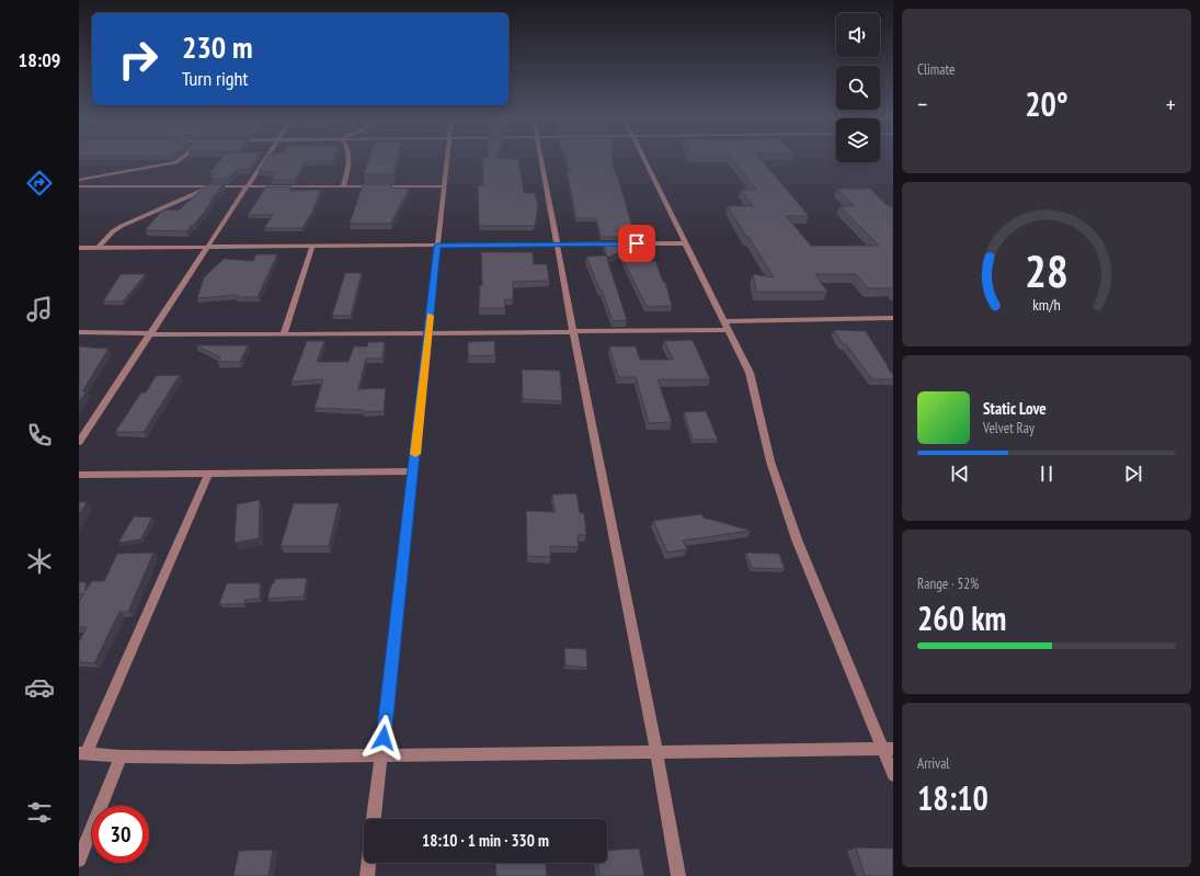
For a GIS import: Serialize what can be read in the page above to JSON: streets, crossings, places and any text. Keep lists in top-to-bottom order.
{
  "page": {
    "tabs": "18:09",
    "tile": [
      "Climate",
      ["Range · 52%", "260 km"],
      ["Arrival", "18:10"]
    ],
    "turn": ["230 m", "Turn right"],
    "heat": ["−", "20°", "+"],
    "song": ["Static Love", "Velvet Ray"],
    "limit": "30",
    "trip": "18:10 · 1 min · 330 m",
    "gauge": ["28", "km/h"]
  }
}
